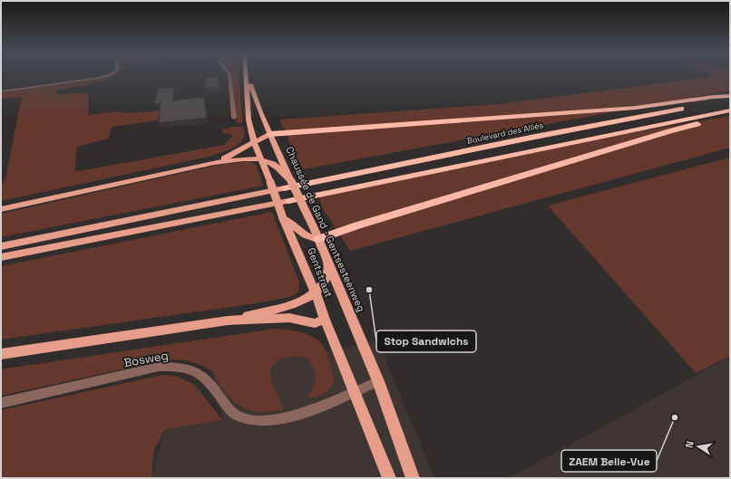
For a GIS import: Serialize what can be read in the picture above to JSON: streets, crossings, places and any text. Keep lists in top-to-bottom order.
{
  "streets": {
    "highway": ["Boulevard des Alliés"],
    "main road": ["Chaussée de Gand - Gentsesteenweg", "Gentstraat"],
    "street": ["Bosweg"]
  },
  "crossings": [
    ["Chaussée de Gand - Gentsesteenweg", "Bosweg"],
    ["Gentstraat", "Bosweg"]
  ],
  "places": ["Stop Sandwichs", "ZAEM Belle-Vue"],
  "north": "left"
}
